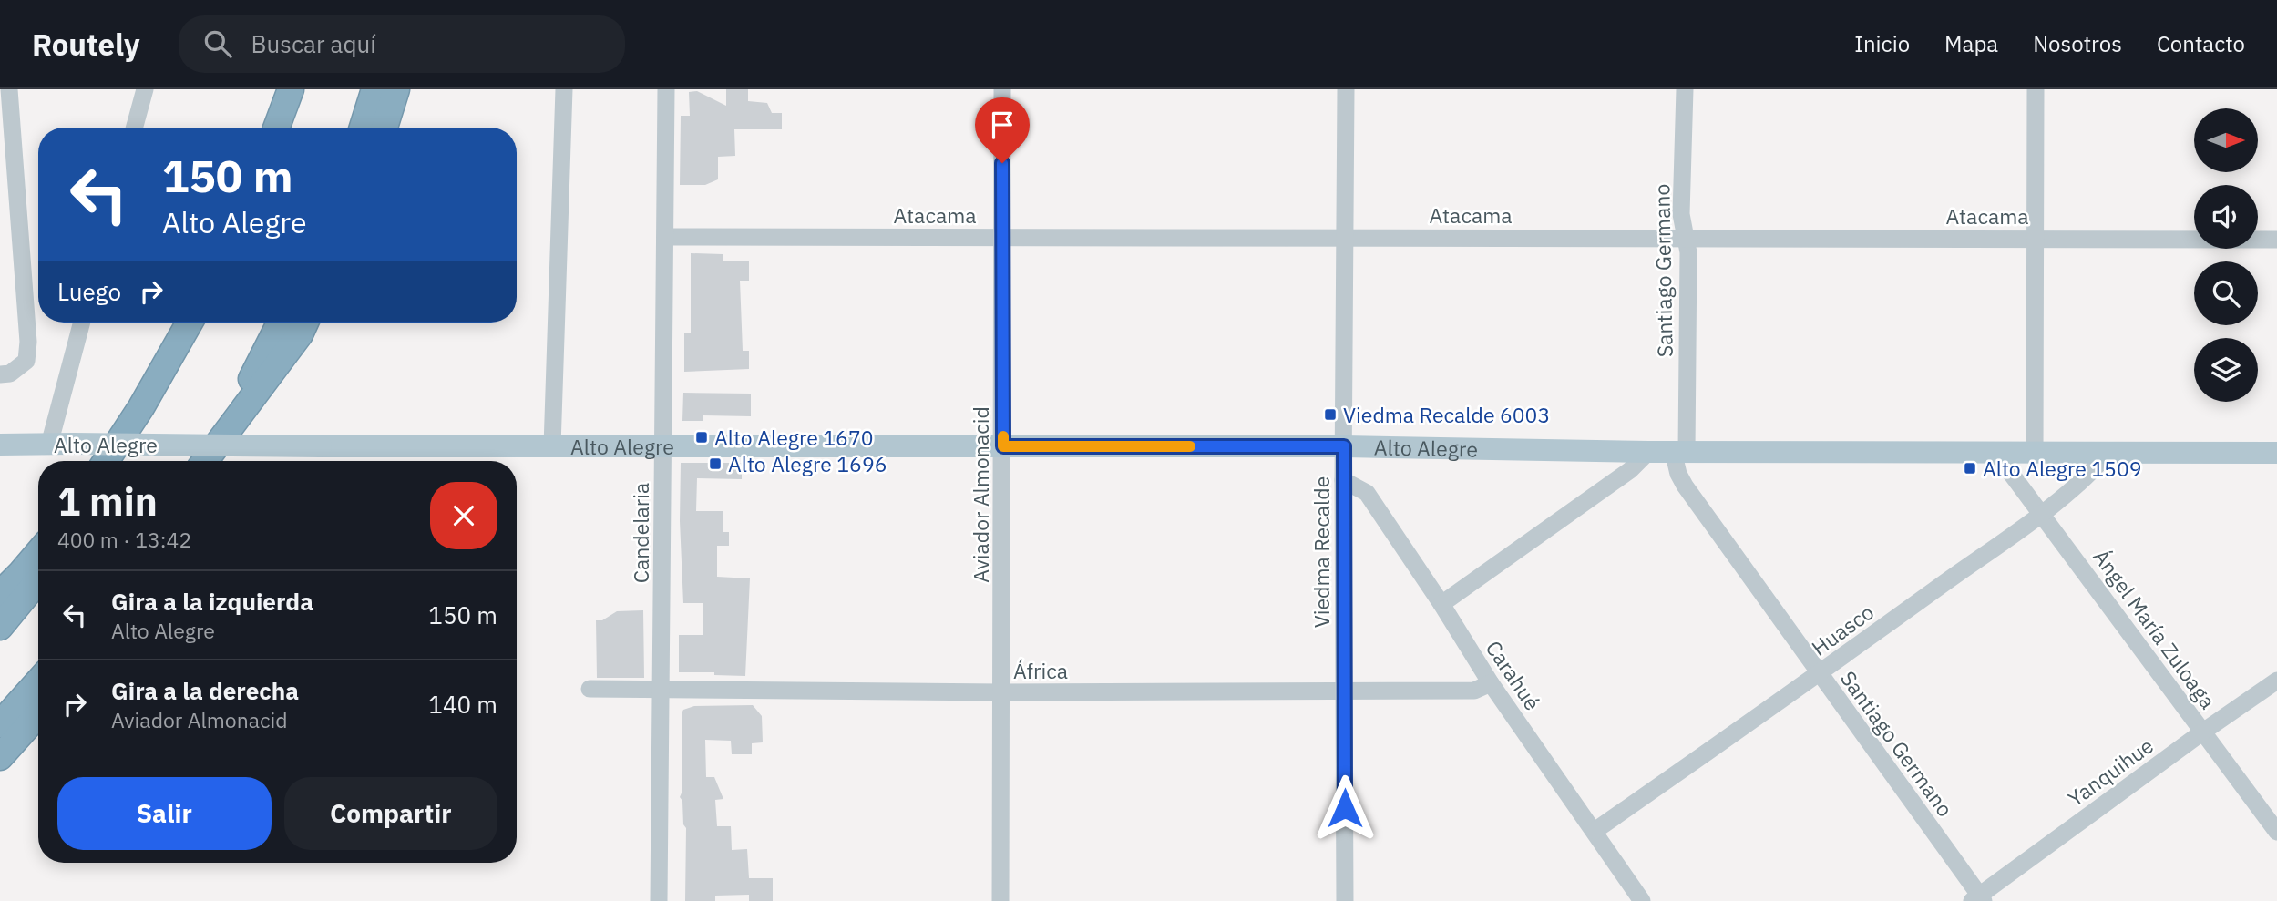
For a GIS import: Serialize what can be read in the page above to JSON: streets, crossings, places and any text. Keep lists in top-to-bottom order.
{
  "streets": {
    "main road": ["Alto Alegre"],
    "street": [
      "Atacama",
      "Santiago Germano",
      "Aviador Almonacid",
      "Candelaria",
      "Viedma Recalde",
      "Ángel María Zuloaga",
      "Huasco",
      "África",
      "Carahué",
      "Yanquihue"
    ]
  },
  "crossings": [
    ["Atacama", "Santiago Germano"],
    ["Atacama", "Aviador Almonacid"],
    ["Atacama", "Candelaria"],
    ["Atacama", "Viedma Recalde"],
    ["Santiago Germano", "Alto Alegre"],
    ["Santiago Germano", "Huasco"],
    ["Santiago Germano", "Yanquihue"],
    ["Alto Alegre", "Aviador Almonacid"],
    ["Alto Alegre", "Candelaria"],
    ["Alto Alegre", "Viedma Recalde"],
    ["Alto Alegre", "Ángel María Zuloaga"],
    ["Alto Alegre", "Huasco"],
    ["Aviador Almonacid", "África"],
    ["Candelaria", "África"],
    ["Viedma Recalde", "África"],
    ["Viedma Recalde", "Carahué"],
    ["Ángel María Zuloaga", "Huasco"],
    ["Ángel María Zuloaga", "Yanquihue"],
    ["Huasco", "Carahué"],
    ["África", "Carahué"]
  ],
  "places": {
    "transit": [
      "Viedma Recalde 6003",
      "Alto Alegre 1670",
      "Alto Alegre 1696",
      "Alto Alegre 1509"
    ]
  },
  "north": "right",
  "page": {
    "header": "Routely",
    "search": "Buscar aquí",
    "nav": [
      "Inicio",
      "Mapa",
      "Nosotros",
      "Contacto"
    ],
    "turn": ["150 m", "Alto Alegre"],
    "then": "Luego",
    "heading": ["1 min", "400 m · 13:42"],
    "list": [
      {
        "name": "Gira a la izquierda",
        "note": "Alto Alegre",
        "value": "150 m"
      },
      {
        "name": "Gira a la derecha",
        "note": "Aviador Almonacid",
        "value": "140 m"
      }
    ],
    "buttons": ["Salir", "Compartir"]
  }
}
